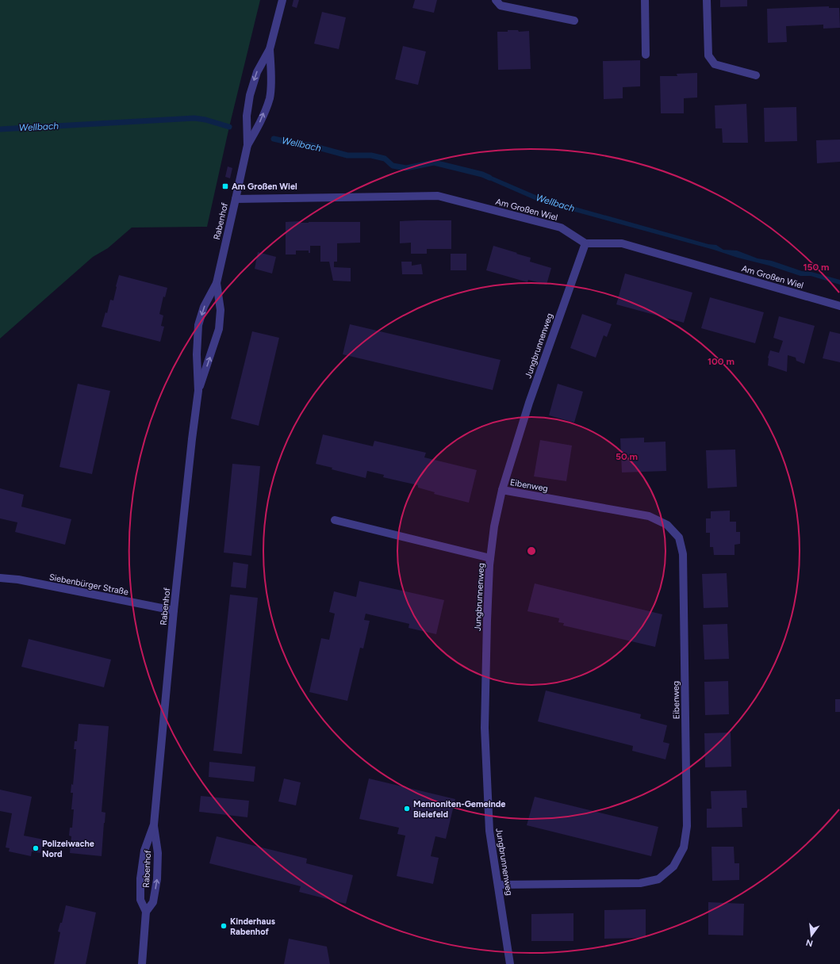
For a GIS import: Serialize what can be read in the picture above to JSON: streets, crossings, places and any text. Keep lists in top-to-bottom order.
{
  "streets": {
    "street": [
      "Am Großen Wiel",
      "Rabenhof",
      "Jungbrunnenweg",
      "Eibenweg",
      "Siebenbürger Straße"
    ]
  },
  "crossings": [
    ["Am Großen Wiel", "Rabenhof"],
    ["Am Großen Wiel", "Jungbrunnenweg"],
    ["Rabenhof", "Siebenbürger Straße"],
    ["Jungbrunnenweg", "Eibenweg"]
  ],
  "water": ["Wellbach"],
  "places": {
    "transit": ["Am Großen Wiel"],
    "other": ["Mennoniten-Gemeinde Bielefeld", "Polizeiwache Nord", "Kinderhaus Rabenhof"]
  },
  "north": "bottom",
  "rings": ["150 m", "100 m", "50 m"]
}
